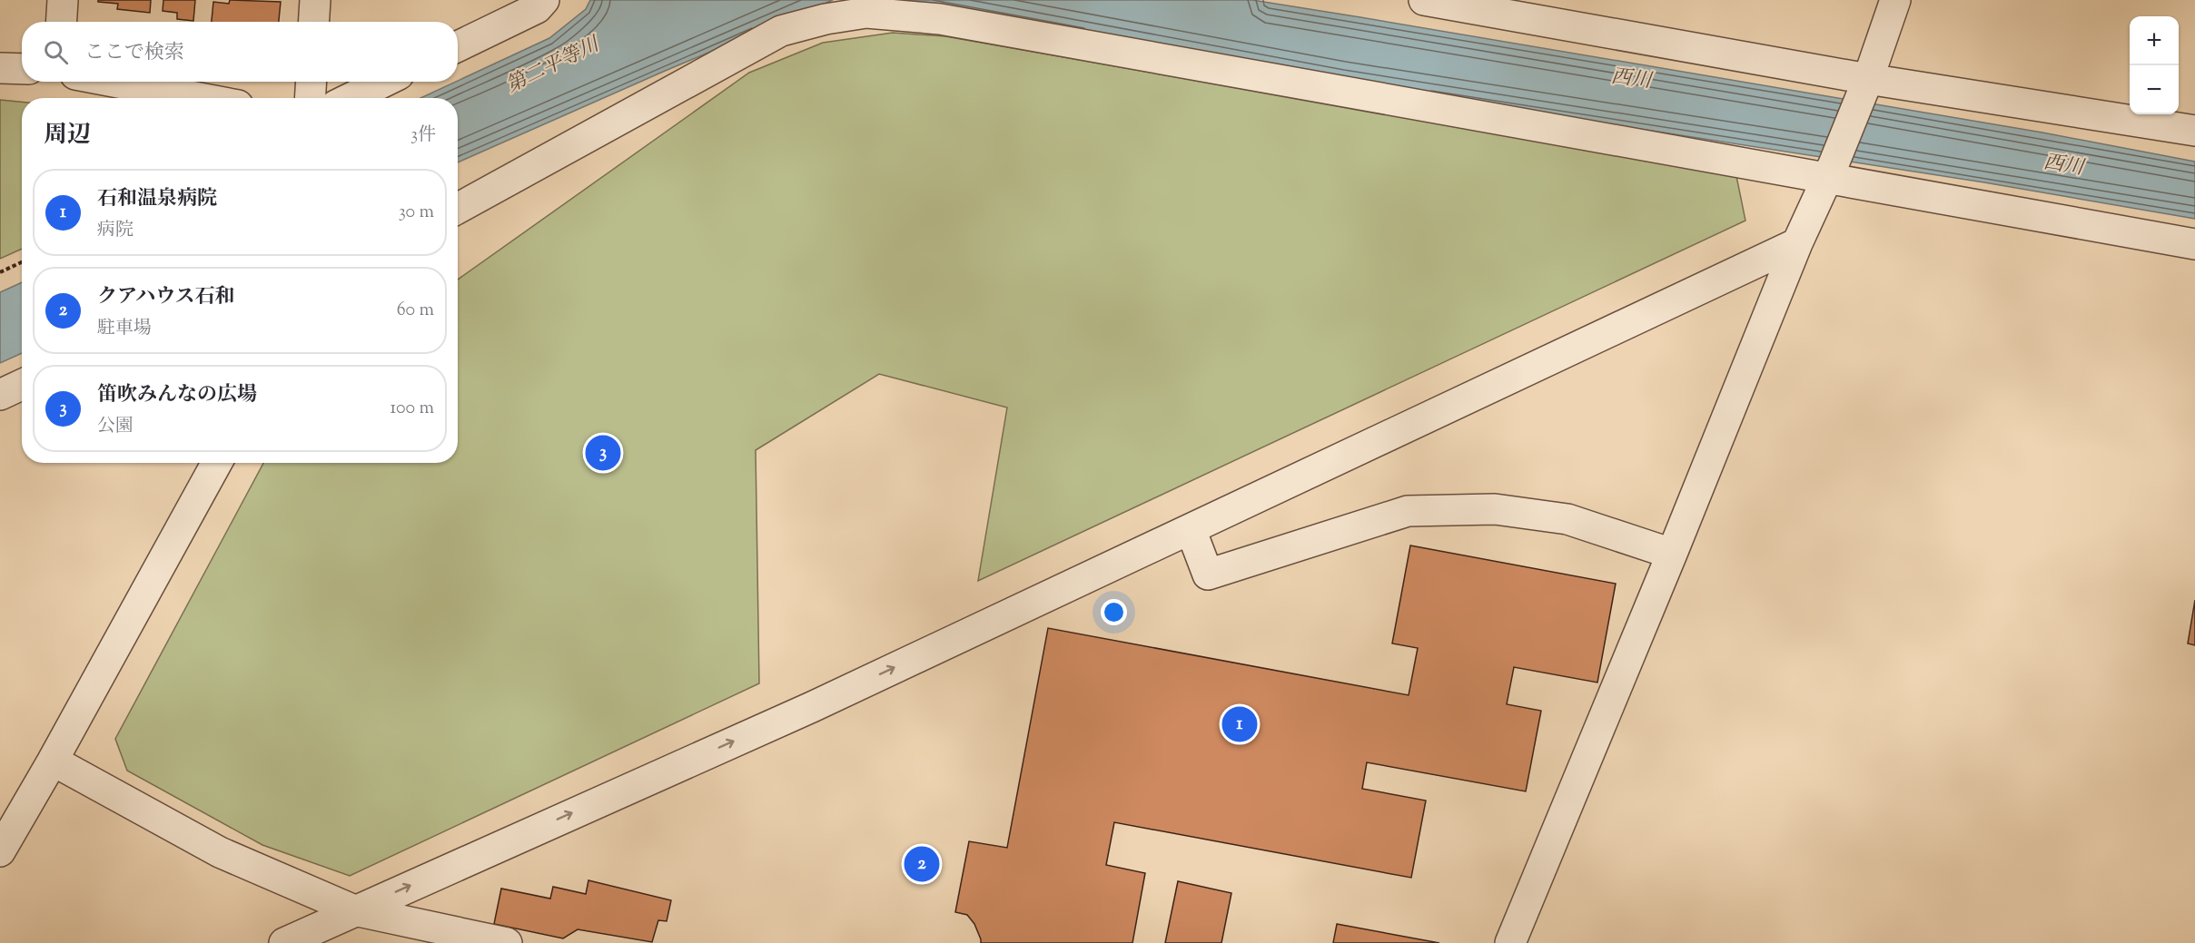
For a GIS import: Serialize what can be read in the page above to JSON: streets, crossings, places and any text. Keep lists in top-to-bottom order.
{
  "water": ["第二平等川", "西川"],
  "page": {
    "map_buttons": ["+", "−"],
    "search": "ここで検索",
    "heading": ["周辺", "3件"],
    "list": [
      {
        "mark": "1",
        "name": "石和温泉病院",
        "note": "病院",
        "value": "30 m"
      },
      {
        "mark": "2",
        "name": "クアハウス石和",
        "note": "駐車場",
        "value": "60 m"
      },
      {
        "mark": "3",
        "name": "笛吹みんなの広場",
        "note": "公園",
        "value": "100 m"
      }
    ],
    "pins": ["3", "1", "2"]
  }
}
